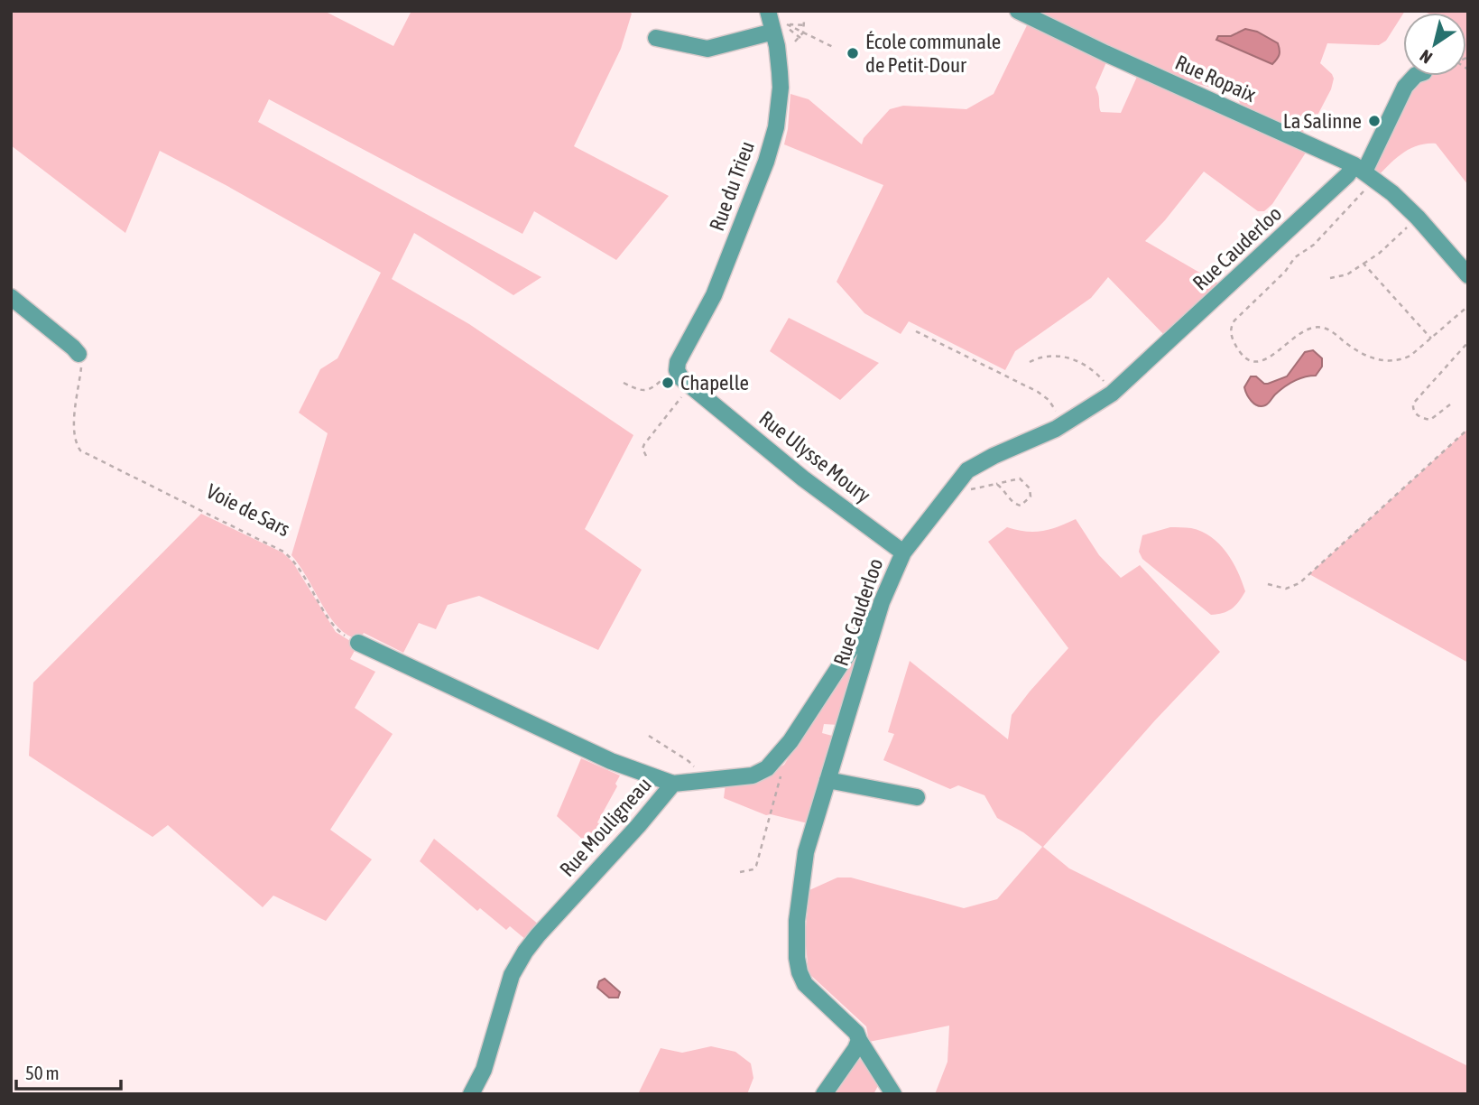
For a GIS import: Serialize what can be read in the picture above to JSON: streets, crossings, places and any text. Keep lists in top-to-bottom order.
{
  "streets": {
    "street": [
      "Rue Ropaix",
      "Rue du Trieu",
      "Rue Cauderloo",
      "Rue Ulysse Moury",
      "Rue Mouligneau"
    ],
    "path": ["Voie de Sars"]
  },
  "crossings": [
    ["Rue Ropaix", "Rue Cauderloo"],
    ["Rue du Trieu", "Rue Ulysse Moury"],
    ["Rue Cauderloo", "Rue Ulysse Moury"],
    ["Rue Cauderloo", "Rue Mouligneau"]
  ],
  "places": ["École communale de Petit-Dour", "La Salinne", "Chapelle"],
  "scale_bar": "50 m",
  "north": "bottom left"
}
